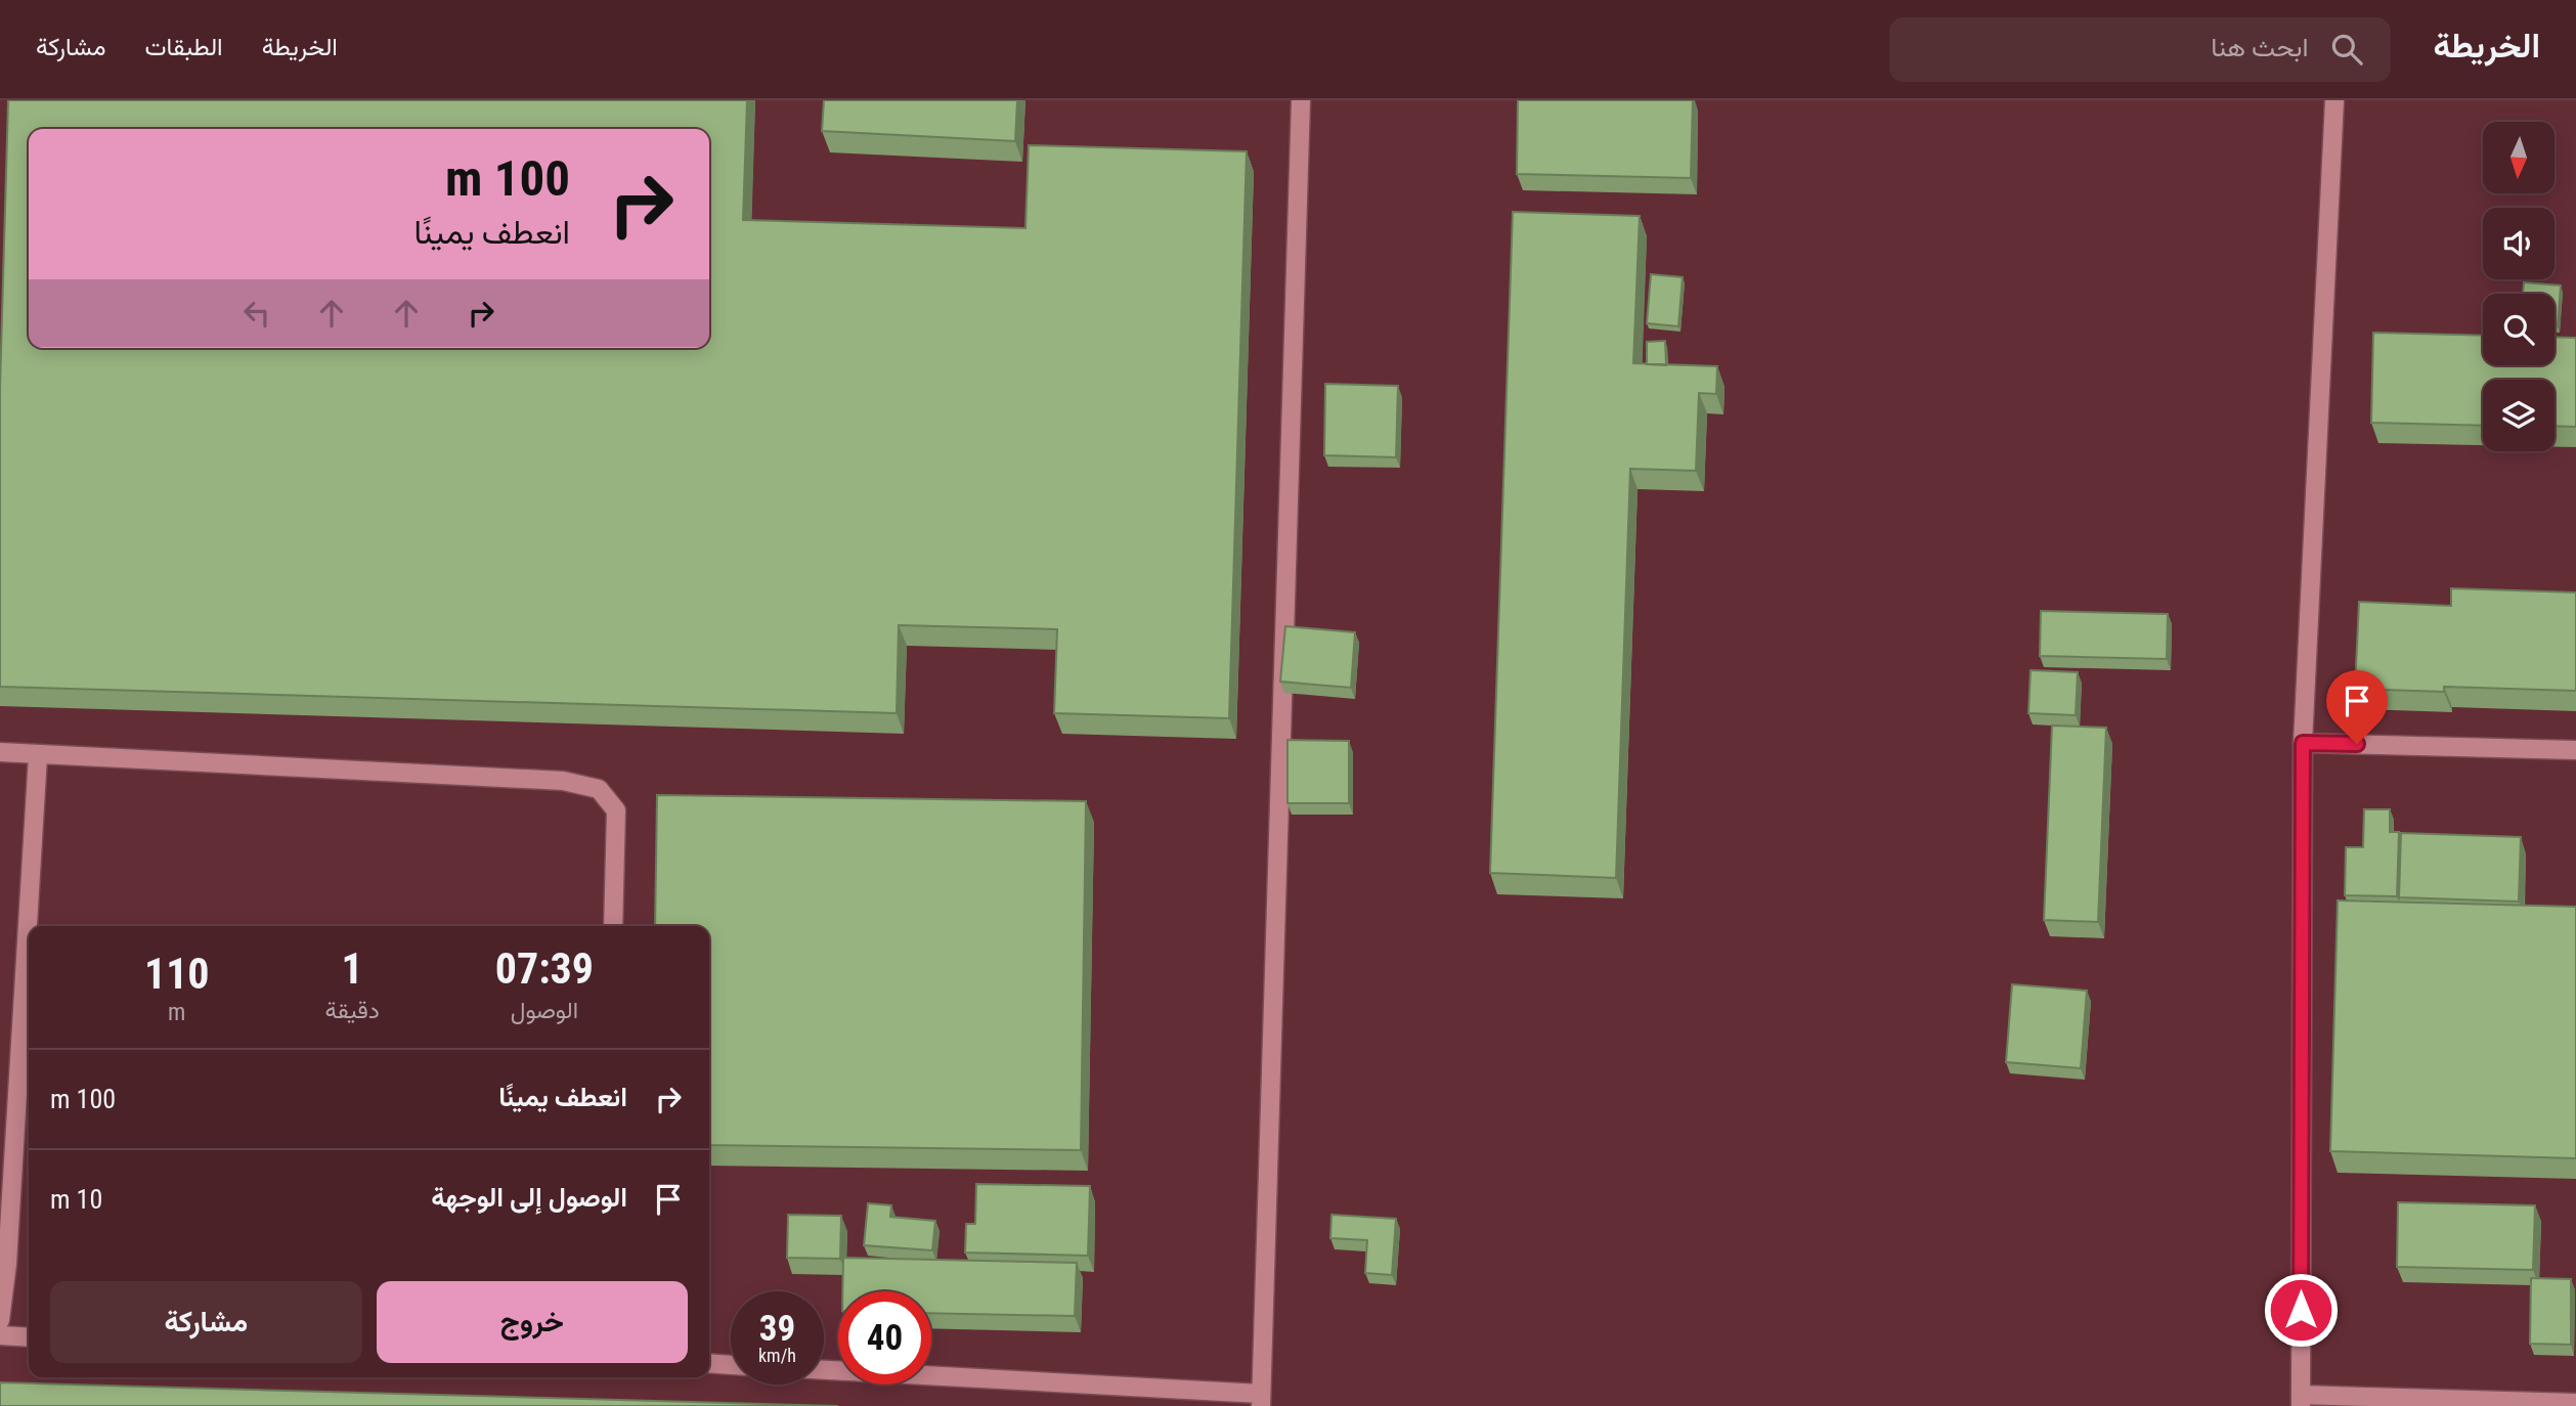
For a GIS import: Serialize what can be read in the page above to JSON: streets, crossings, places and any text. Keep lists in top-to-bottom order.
{
  "north": "bottom",
  "page": {
    "header": "الخريطة",
    "search": "ابحث هنا",
    "nav": ["الخريطة", "الطبقات", "مشاركة"],
    "turn": ["100 m", "انعطف يمينًا"],
    "eta": [
      "07:39",
      "الوصول",
      "1",
      "دقيقة",
      "110",
      "m"
    ],
    "list": [
      {
        "name": "انعطف يمينًا",
        "value": "100 m"
      },
      {
        "name": "الوصول إلى الوجهة",
        "value": "10 m"
      }
    ],
    "buttons": ["خروج", "مشاركة"],
    "speed": "39 km/h",
    "limit": "40"
  }
}
